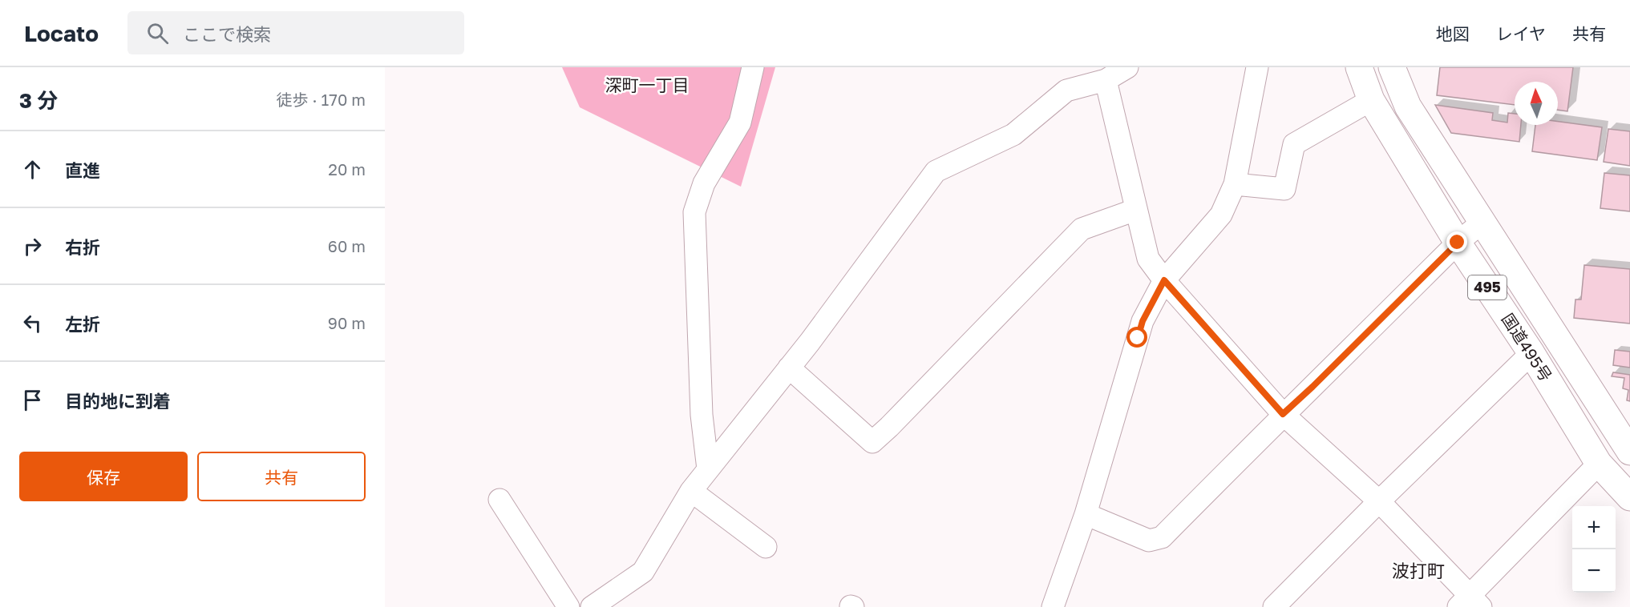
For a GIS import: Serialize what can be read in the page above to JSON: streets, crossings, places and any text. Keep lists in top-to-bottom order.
{
  "streets": {
    "highway": ["495", "国道495号"]
  },
  "districts": ["深町一丁目", "波打町"],
  "north": "top",
  "page": {
    "header": "Locato",
    "search": "ここで検索",
    "nav": ["地図", "レイヤ", "共有"],
    "heading": ["3 分", "徒歩 · 170 m"],
    "list": [
      ["直進", "20 m"],
      ["右折", "60 m"],
      ["左折", "90 m"],
      "目的地に到着"
    ],
    "buttons": ["保存", "共有"],
    "map_buttons": ["+", "−"]
  }
}
